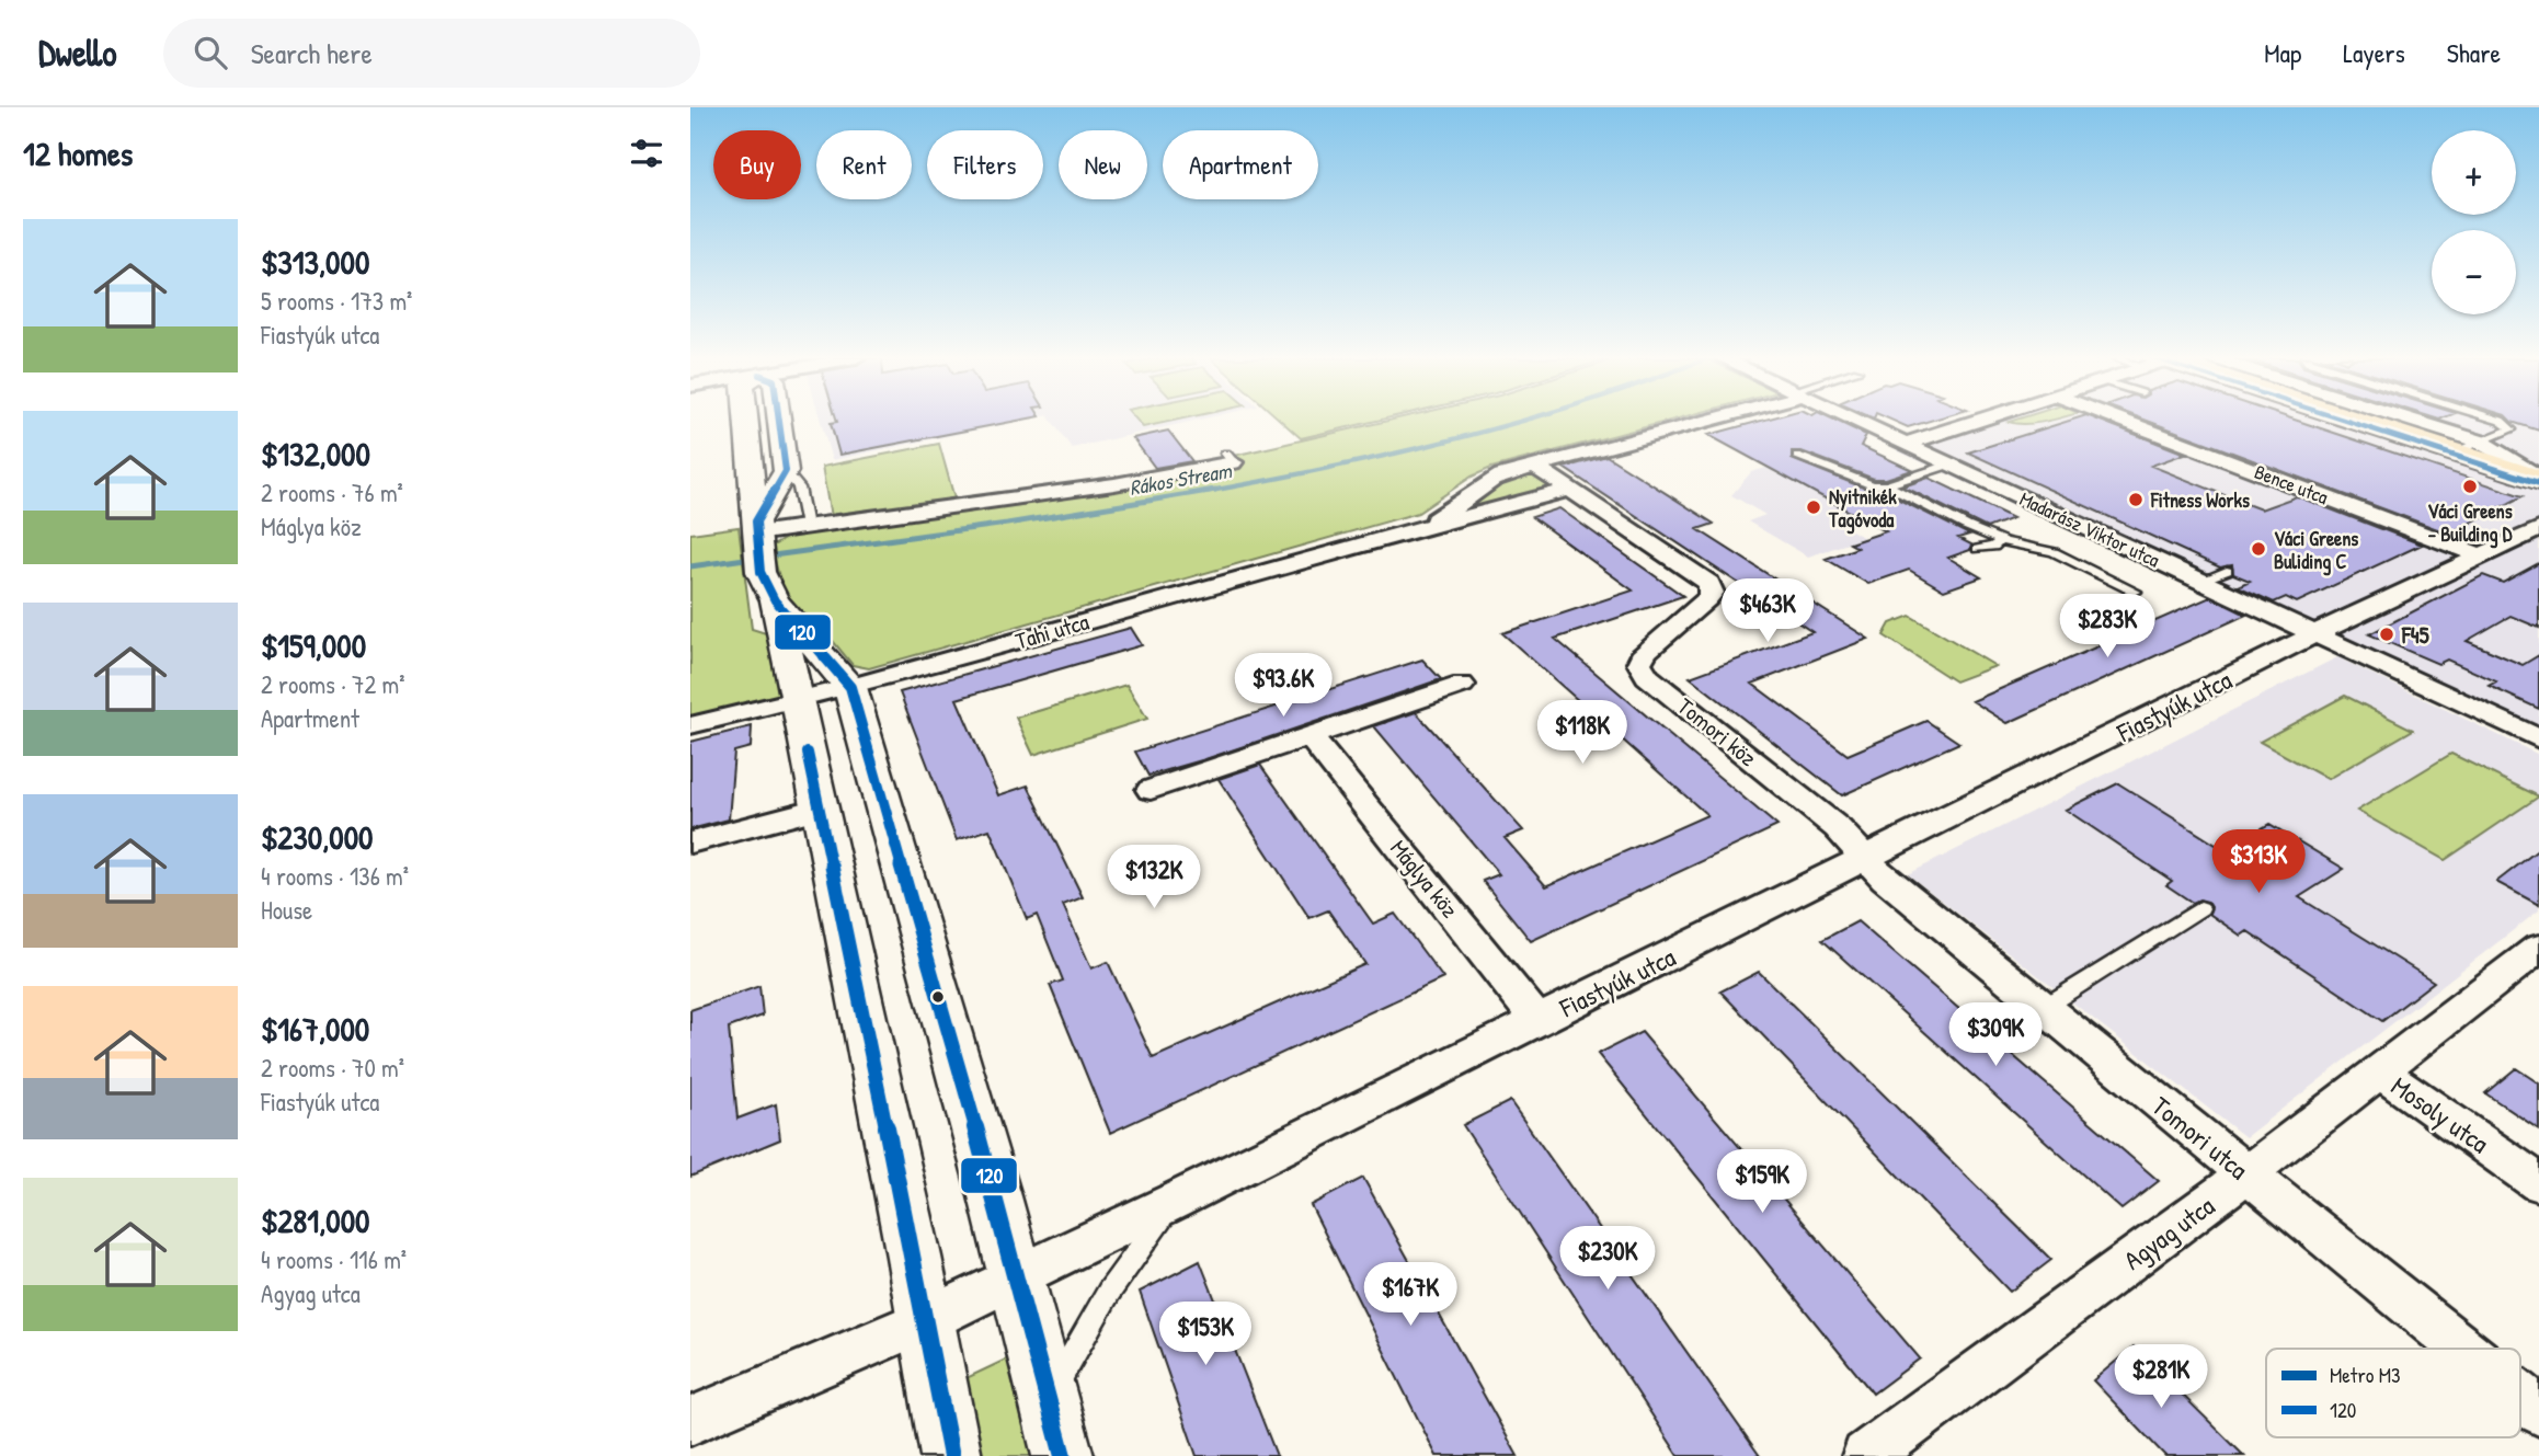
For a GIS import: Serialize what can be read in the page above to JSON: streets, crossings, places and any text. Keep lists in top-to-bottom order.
{
  "streets": {
    "street": [
      "Bence utca",
      "Madarász Viktor utca",
      "Tahi utca",
      "Fiastyúk utca",
      "Tomori köz",
      "Máglya köz",
      "Mosoly utca",
      "Tomori utca",
      "Agyag utca"
    ]
  },
  "crossings": [
    ["Bence utca", "Fiastyúk utca"],
    ["Madarász Viktor utca", "Fiastyúk utca"],
    ["Tahi utca", "Tomori köz"],
    ["Fiastyúk utca", "Tomori köz"],
    ["Fiastyúk utca", "Máglya köz"],
    ["Fiastyúk utca", "Tomori utca"],
    ["Tomori köz", "Tomori utca"],
    ["Mosoly utca", "Agyag utca"],
    ["Tomori utca", "Agyag utca"]
  ],
  "water": ["Rákos Stream"],
  "places": [
    "Váci Greens - Building D",
    "Fitness Works",
    "Nyitnikék Tagóvoda",
    "Váci Greens Buliding C",
    "F45"
  ],
  "lines": ["metro line M3", "transit line 120"],
  "legend": ["Metro M3", "120"],
  "page": {
    "header": "Dwello",
    "search": "Search here",
    "nav": ["Map", "Layers", "Share"],
    "heading": "12 homes",
    "map_buttons": ["+", "−"],
    "chip": [
      "Buy",
      "Rent",
      "Filters",
      "New",
      "Apartment"
    ],
    "list": [
      {
        "name": "$313,000",
        "note": "5 rooms · 173 m² · Fiastyúk utca"
      },
      {
        "name": "$132,000",
        "note": "2 rooms · 76 m² · Máglya köz"
      },
      {
        "name": "$159,000",
        "note": "2 rooms · 72 m² · Apartment"
      },
      {
        "name": "$230,000",
        "note": "4 rooms · 136 m² · House"
      },
      {
        "name": "$167,000",
        "note": "2 rooms · 70 m² · Fiastyúk utca"
      },
      {
        "name": "$281,000",
        "note": "4 rooms · 116 m² · Agyag utca"
      }
    ],
    "price": [
      "$463K",
      "$283K",
      "$93.6K",
      "$118K",
      "$313K",
      "$132K",
      "$309K",
      "$159K",
      "$230K",
      "$167K",
      "$153K",
      "$281K"
    ]
  }
}
